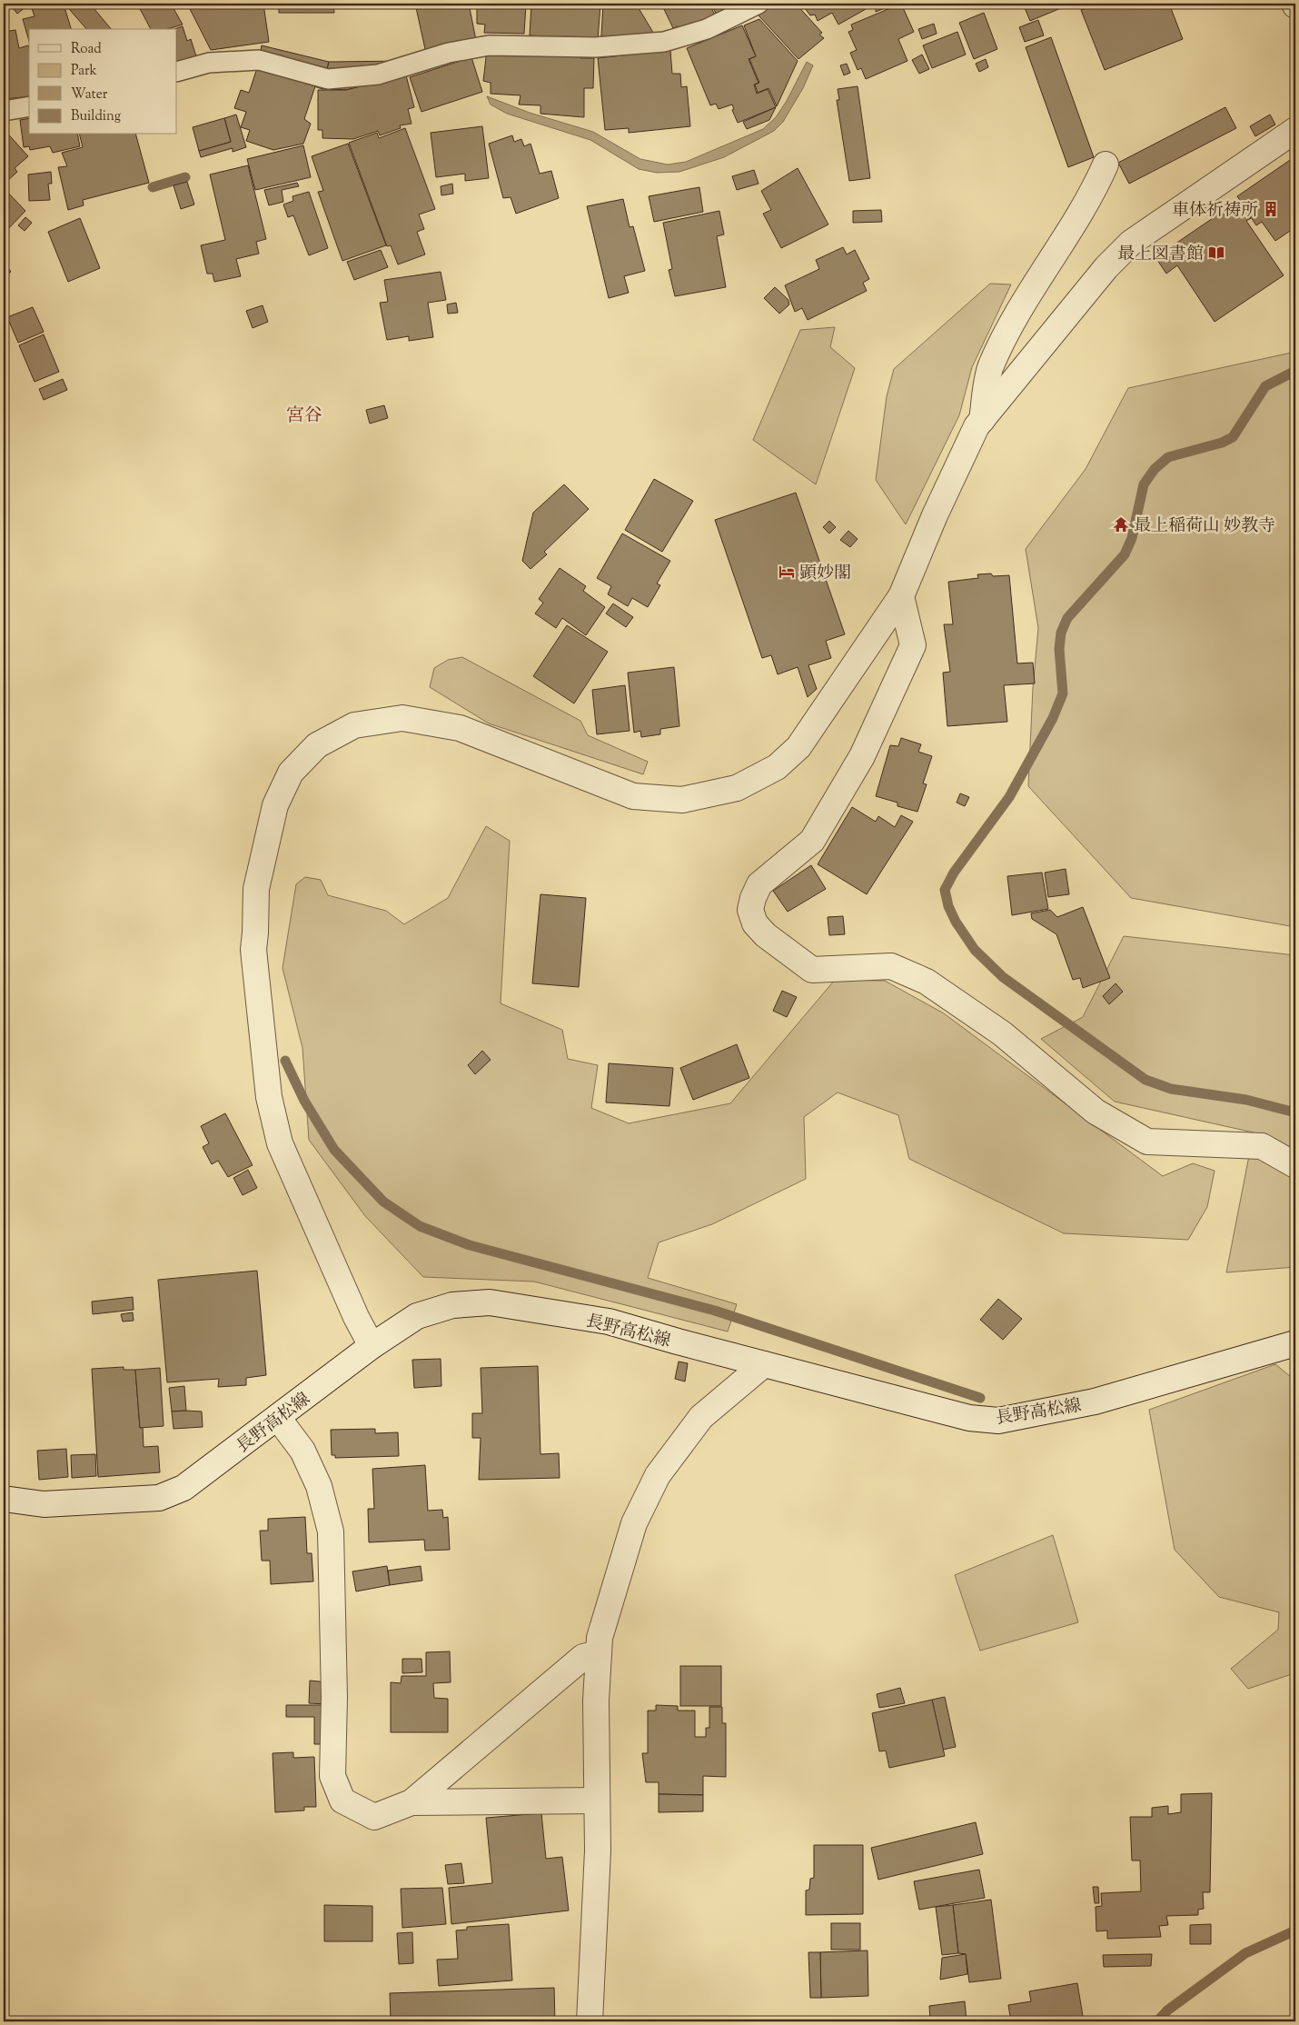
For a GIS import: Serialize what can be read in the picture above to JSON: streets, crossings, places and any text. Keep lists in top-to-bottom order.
{
  "streets": {
    "street": ["長野高松線"]
  },
  "districts": ["宮谷"],
  "places": {
    "building": ["車体祈祷所"],
    "library": ["最上図書館"],
    "temple": ["最上稲荷山 妙教寺"],
    "hotel": ["顕妙閣"]
  },
  "legend": [
    "Road",
    "Park",
    "Water",
    "Building"
  ]
}
